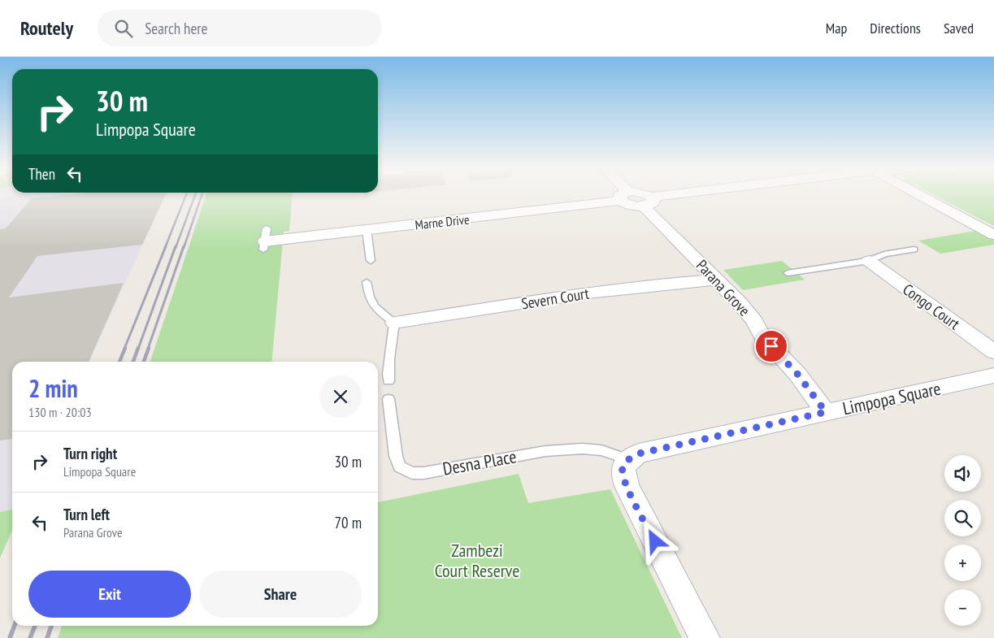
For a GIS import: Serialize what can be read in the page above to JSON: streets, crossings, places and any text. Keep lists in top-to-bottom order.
{
  "streets": {
    "street": [
      "Marne Drive",
      "Parana Grove",
      "Severn Court",
      "Congo Court",
      "Limpopa Square"
    ],
    "lane": ["Desna Place"]
  },
  "crossings": [
    ["Marne Drive", "Parana Grove"],
    ["Parana Grove", "Severn Court"],
    ["Parana Grove", "Limpopa Square"],
    ["Limpopa Square", "Desna Place"]
  ],
  "parks": ["Zambezi Court Reserve"],
  "page": {
    "header": "Routely",
    "search": "Search here",
    "nav": ["Map", "Directions", "Saved"],
    "turn": ["30 m", "Limpopa Square"],
    "then": "Then",
    "heading": ["2 min", "130 m · 20:03"],
    "list": [
      {
        "name": "Turn right",
        "note": "Limpopa Square",
        "value": "30 m"
      },
      {
        "name": "Turn left",
        "note": "Parana Grove",
        "value": "70 m"
      }
    ],
    "map_buttons": ["+", "−"],
    "buttons": ["Exit", "Share"]
  }
}
